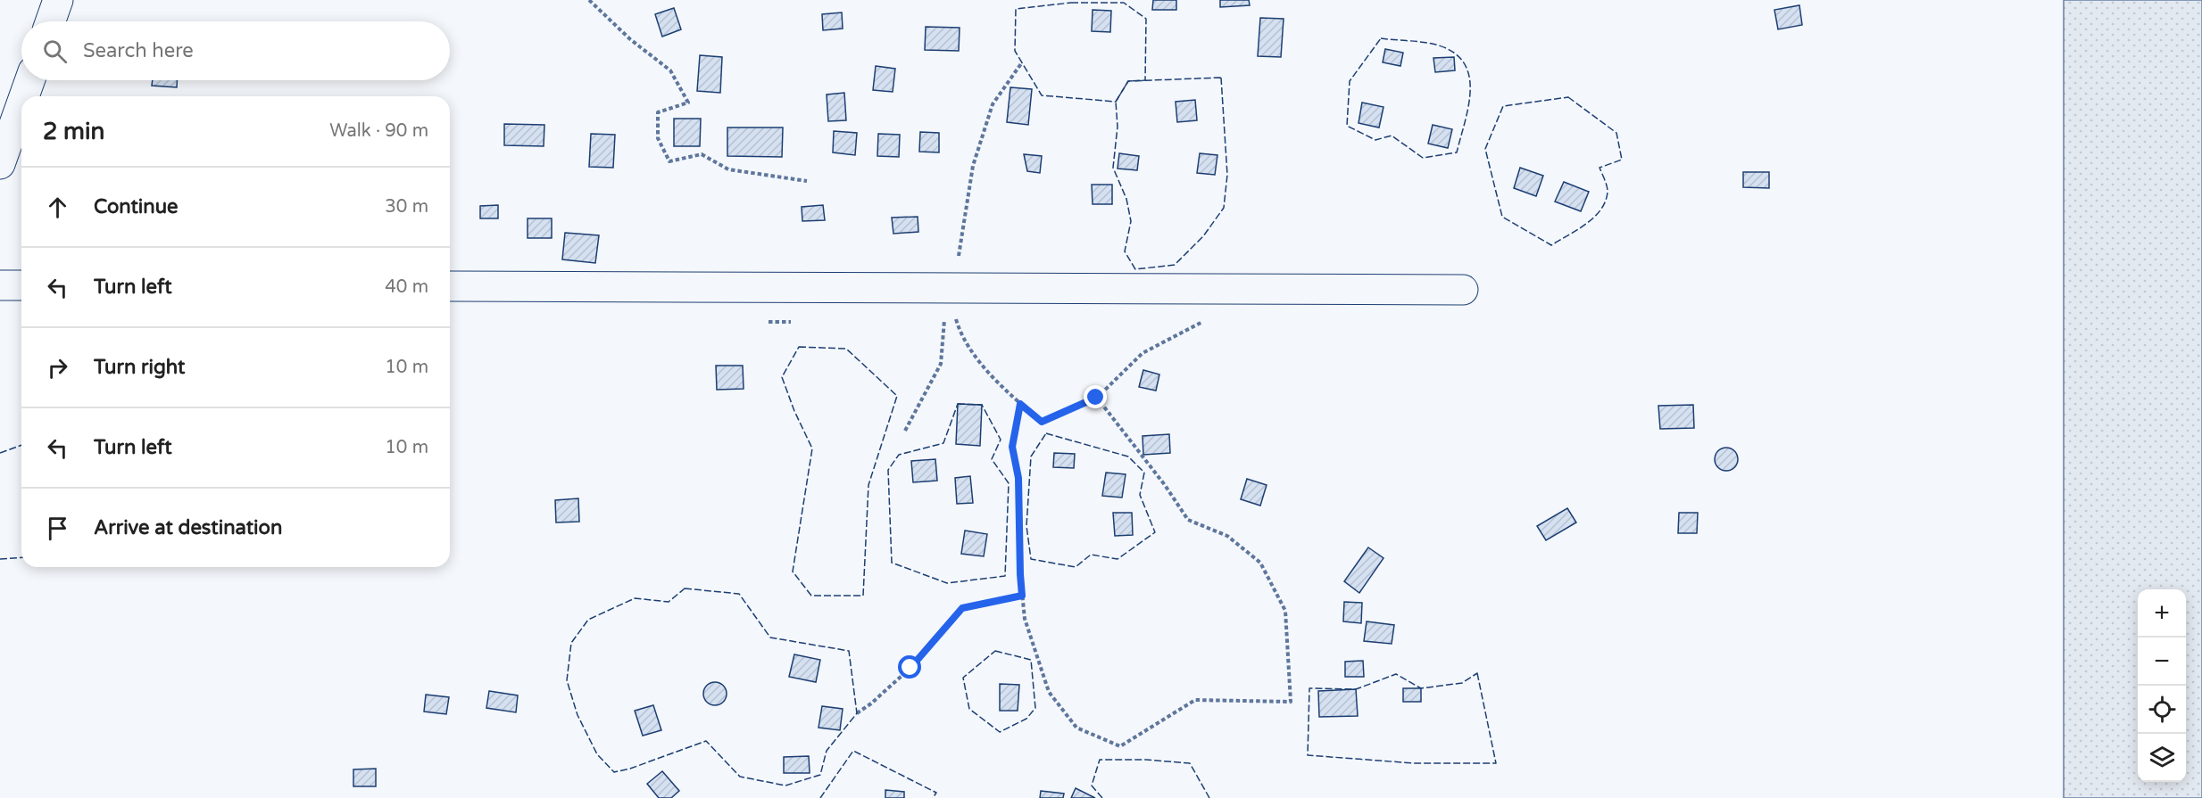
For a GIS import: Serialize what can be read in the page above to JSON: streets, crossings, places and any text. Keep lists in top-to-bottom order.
{
  "page": {
    "search": "Search here",
    "heading": ["2 min", "Walk · 90 m"],
    "list": [
      ["Continue", "30 m"],
      ["Turn left", "40 m"],
      ["Turn right", "10 m"],
      ["Turn left", "10 m"],
      "Arrive at destination"
    ],
    "map_buttons": ["+", "−"]
  }
}
